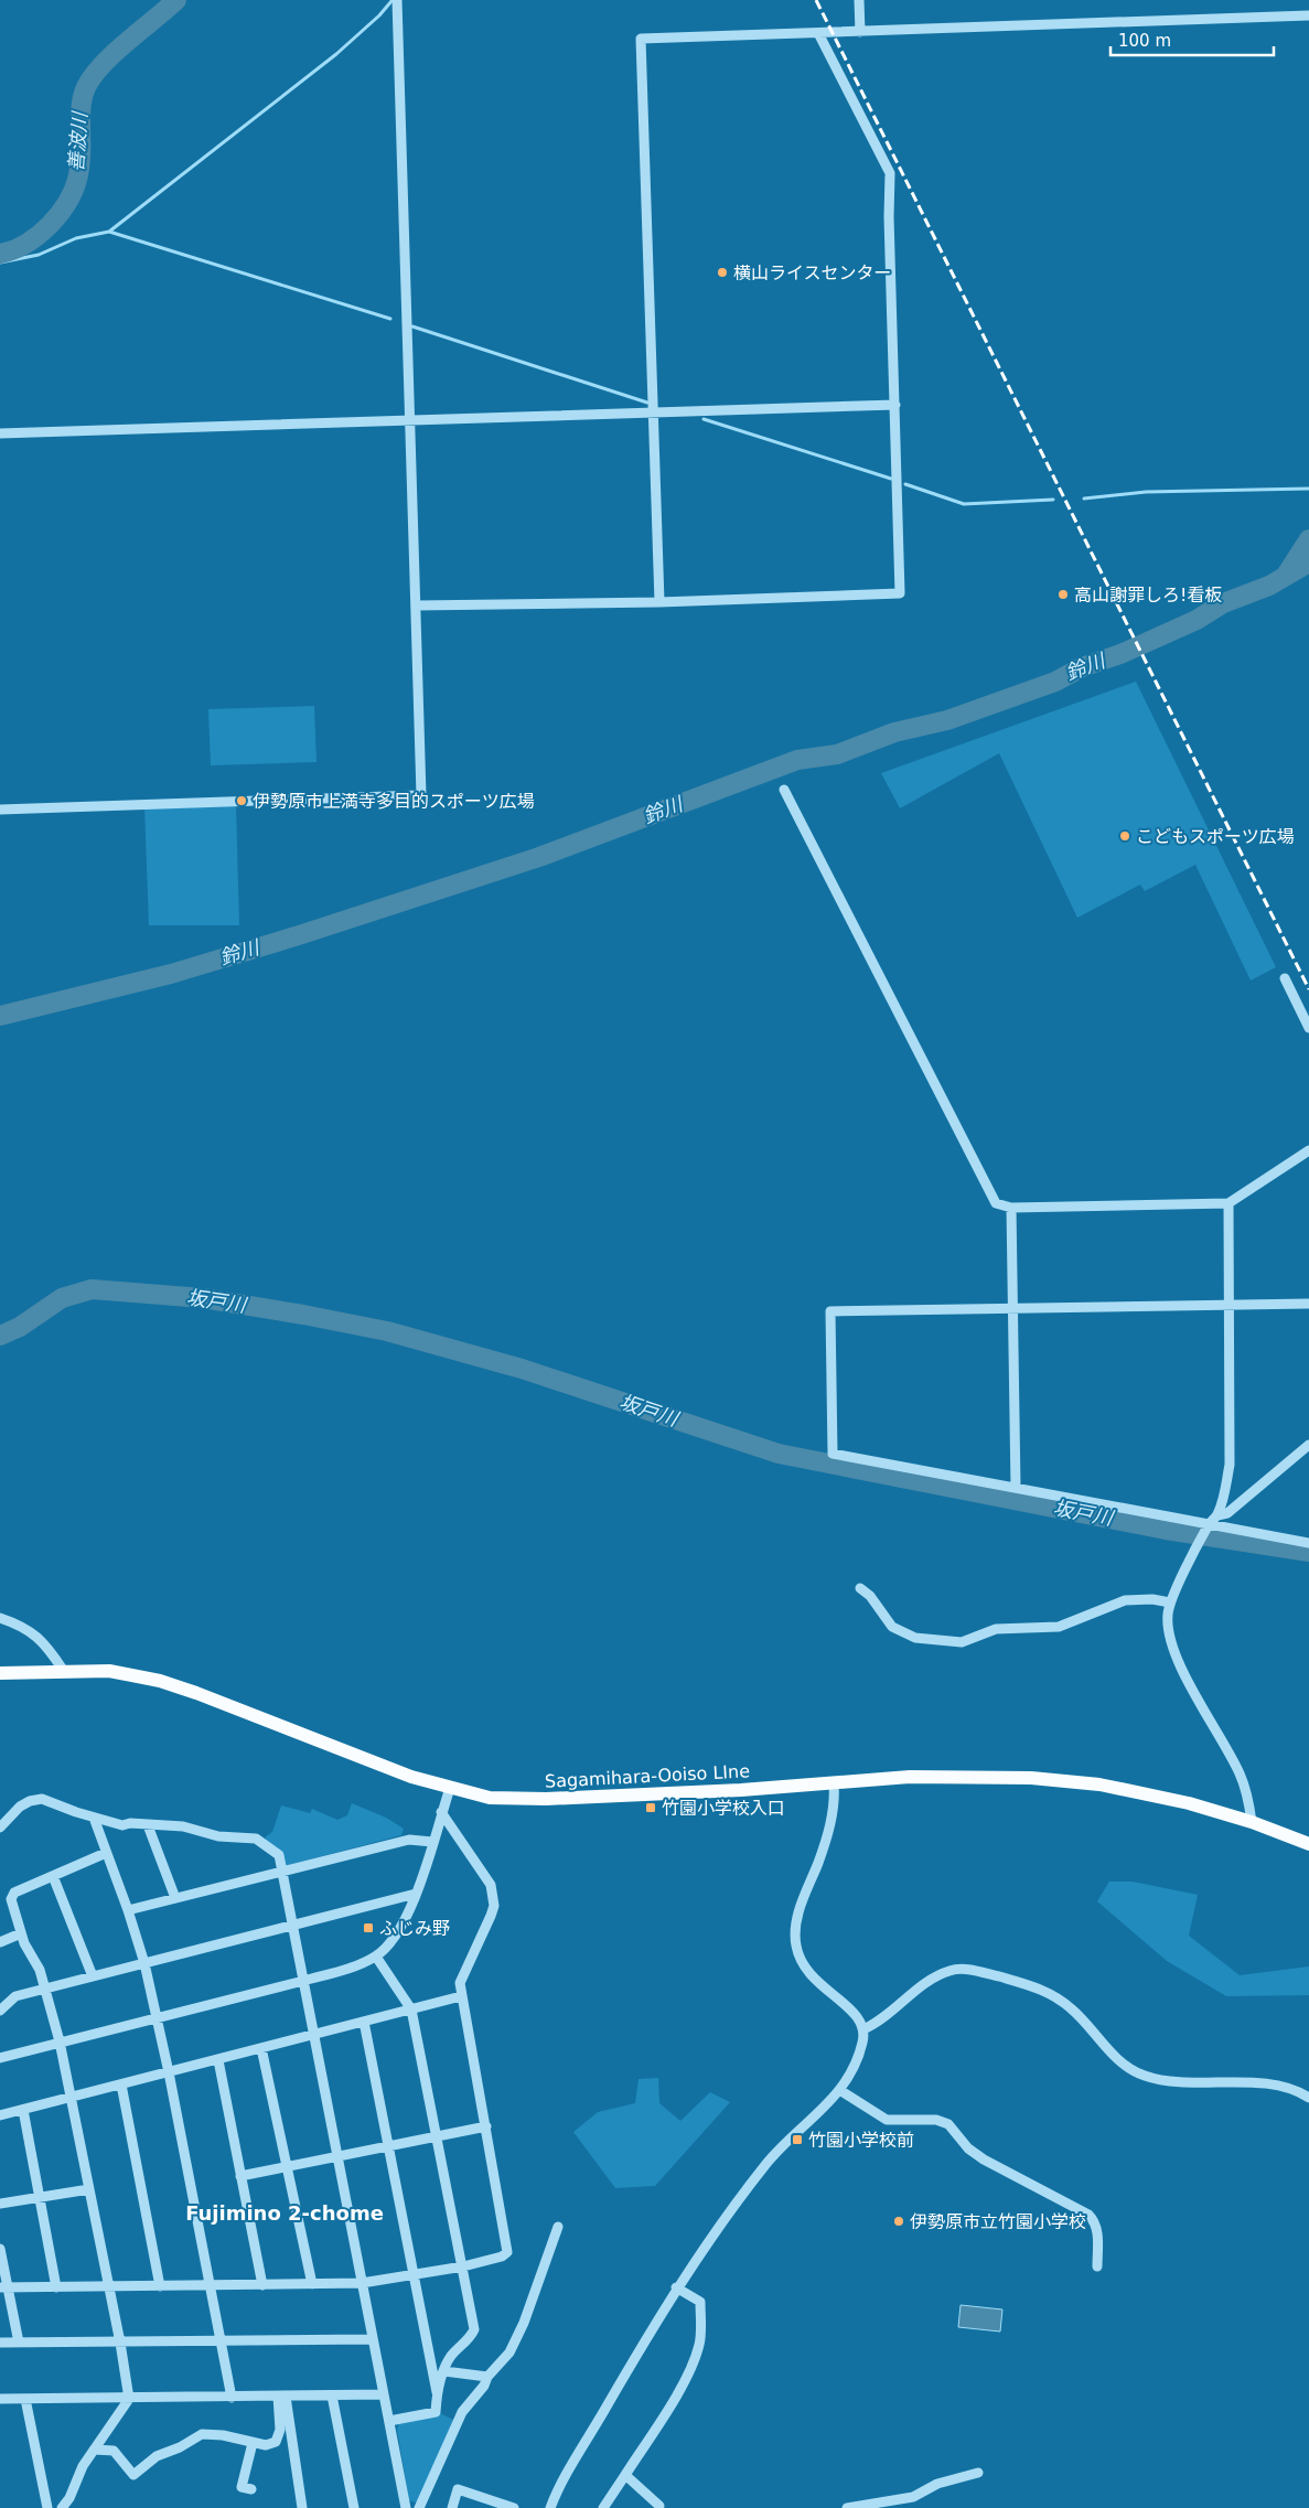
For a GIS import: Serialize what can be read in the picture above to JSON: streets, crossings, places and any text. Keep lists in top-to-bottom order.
{
  "streets": {
    "main road": ["Sagamihara-Ooiso LIne"]
  },
  "districts": ["Fujimino 2-chome"],
  "water": ["善波川", "鈴川", "坂戸川"],
  "places": {
    "other": [
      "横山ライスセンター",
      "高山謝罪しろ!看板",
      "伊勢原市上満寺多目的スポーツ広場",
      "こどもスポーツ広場",
      "伊勢原市立竹園小学校"
    ],
    "transit": ["竹園小学校入口", "ふじみ野", "竹園小学校前"]
  },
  "scale_bar": "100 m"
}
